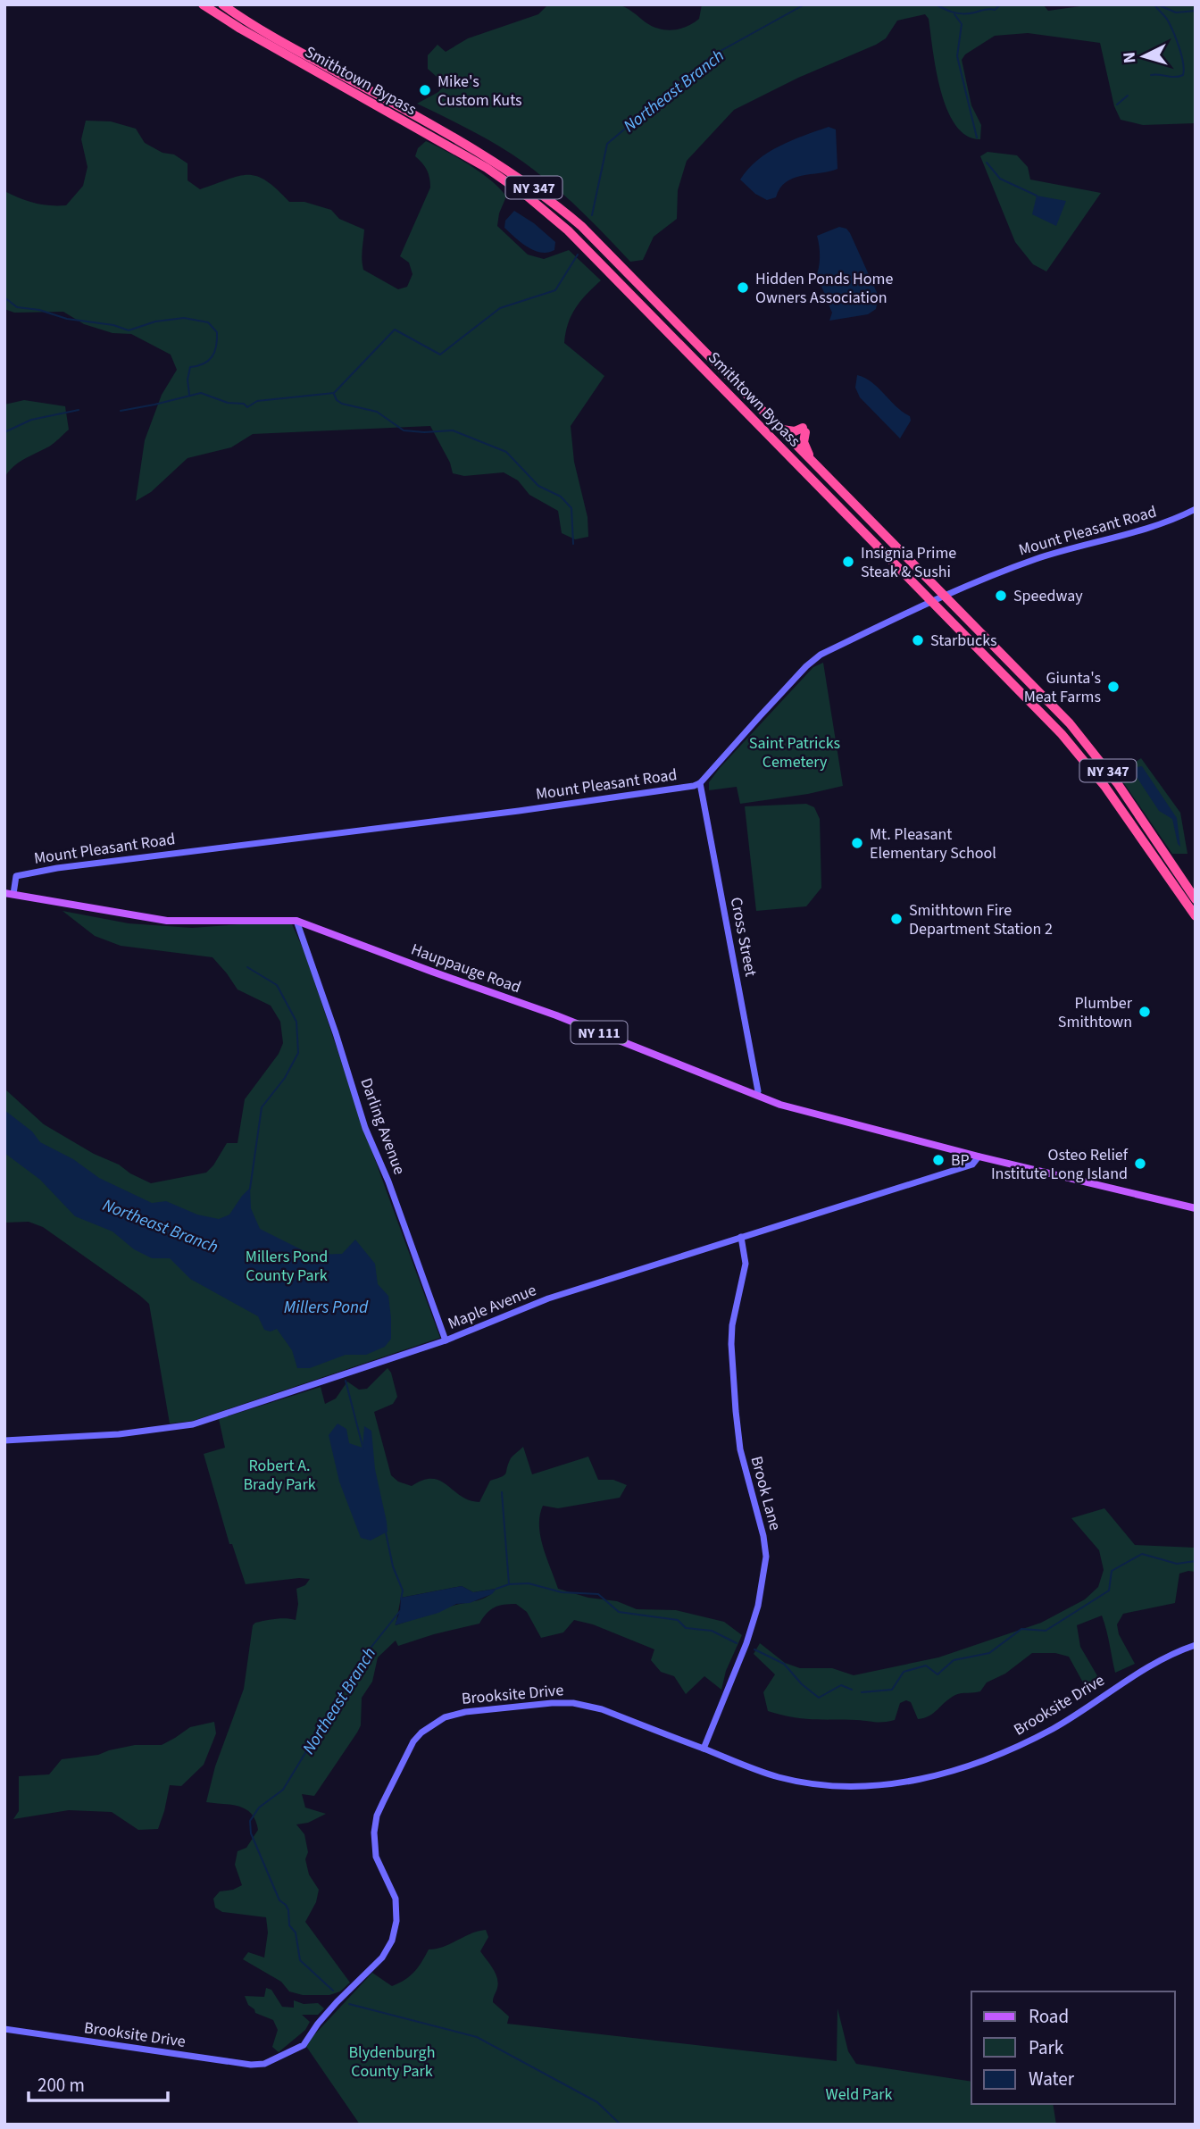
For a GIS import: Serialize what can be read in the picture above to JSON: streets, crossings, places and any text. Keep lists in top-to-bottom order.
{
  "streets": {
    "highway": ["Smithtown Bypass", "NY 347"],
    "main road": ["Hauppauge Road", "NY 111"],
    "street": [
      "Mount Pleasant Road",
      "Cross Street",
      "Darling Avenue",
      "Maple Avenue",
      "Brook Lane",
      "Brooksite Drive"
    ]
  },
  "crossings": [
    ["Smithtown Bypass", "Mount Pleasant Road"],
    ["Mount Pleasant Road", "Cross Street"],
    ["Mount Pleasant Road", "Hauppauge Road"],
    ["Cross Street", "Hauppauge Road"],
    ["Hauppauge Road", "NY 111"],
    ["Hauppauge Road", "Darling Avenue"],
    ["Hauppauge Road", "Maple Avenue"],
    ["NY 111", "Maple Avenue"],
    ["Darling Avenue", "Maple Avenue"],
    ["Maple Avenue", "Brook Lane"],
    ["Brook Lane", "Brooksite Drive"]
  ],
  "water": ["Northeast Branch", "Millers Pond"],
  "parks": [
    "Saint Patricks Cemetery",
    "Millers Pond County Park",
    "Robert A. Brady Park",
    "Blydenburgh County Park",
    "Weld Park"
  ],
  "places": [
    "Mike's Custom Kuts",
    "Hidden Ponds Home Owners Association",
    "Insignia Prime Steak & Sushi",
    "Speedway",
    "Starbucks",
    "Giunta's Meat Farms",
    "Mt. Pleasant Elementary School",
    "Smithtown Fire Department Station 2",
    "Plumber Smithtown",
    "BP",
    "Osteo Relief Institute Long Island"
  ],
  "legend": ["Road", "Park", "Water"],
  "scale_bar": "200 m",
  "north": "left"
}
